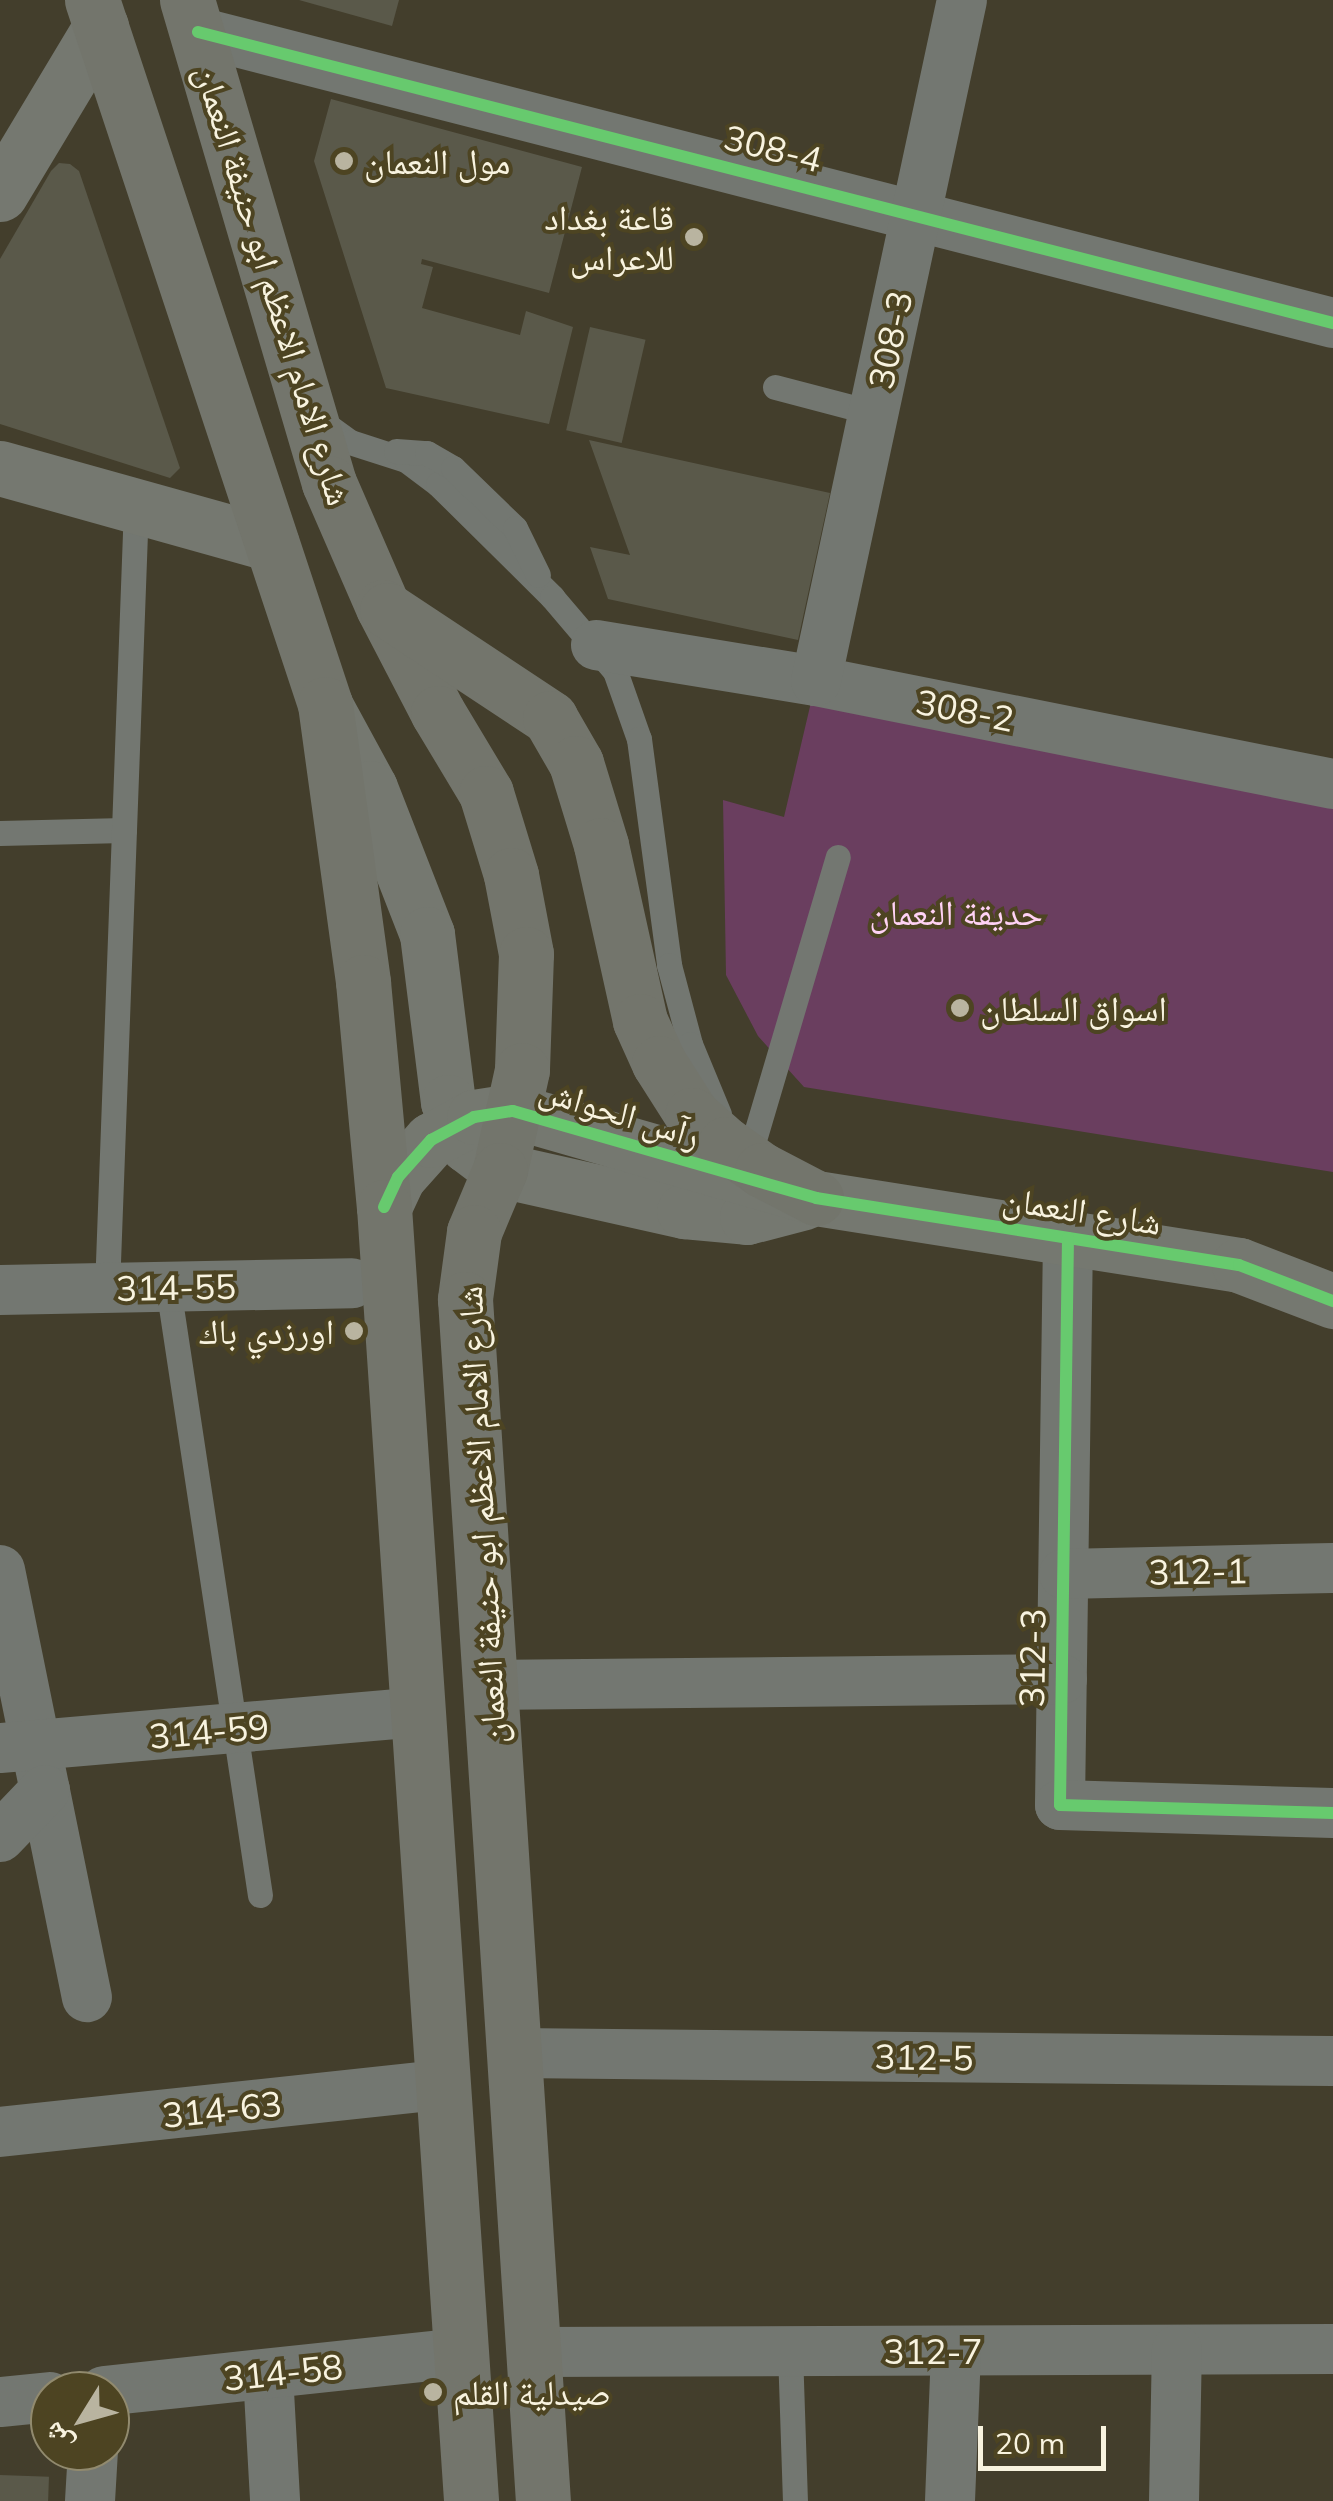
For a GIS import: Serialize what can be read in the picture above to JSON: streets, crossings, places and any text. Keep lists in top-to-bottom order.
{
  "streets": {
    "main road": ["شارع الامام الاعظم ابو حنيفة النعمان"],
    "street": [
      "308-4",
      "308-3",
      "308-2",
      "رآس الحواش",
      "شارع النعمان",
      "314-55",
      "312-1",
      "312-3",
      "314-59",
      "312-5",
      "314-63",
      "312-7",
      "314-58"
    ]
  },
  "crossings": [
    ["308-4", "شارع الامام الاعظم ابو حنيفة النعمان"],
    ["308-4", "308-3"],
    ["شارع الامام الاعظم ابو حنيفة النعمان", "رآس الحواش"],
    ["شارع الامام الاعظم ابو حنيفة النعمان", "شارع النعمان"],
    ["شارع الامام الاعظم ابو حنيفة النعمان", "312-3"],
    ["شارع الامام الاعظم ابو حنيفة النعمان", "314-59"],
    ["شارع الامام الاعظم ابو حنيفة النعمان", "312-5"],
    ["شارع الامام الاعظم ابو حنيفة النعمان", "314-63"],
    ["شارع الامام الاعظم ابو حنيفة النعمان", "312-7"],
    ["شارع الامام الاعظم ابو حنيفة النعمان", "314-58"],
    ["308-3", "308-2"],
    ["رآس الحواش", "شارع النعمان"],
    ["شارع النعمان", "312-3"],
    ["312-1", "312-3"]
  ],
  "parks": ["حديقة النعمان"],
  "places": [
    "مول النعمان",
    "قاعة بغداد للاعراس",
    "اسواق السلطان",
    "اورزدي باك",
    "صيدلية القلم"
  ],
  "scale_bar": "20 m",
  "north": "bottom left"
}
